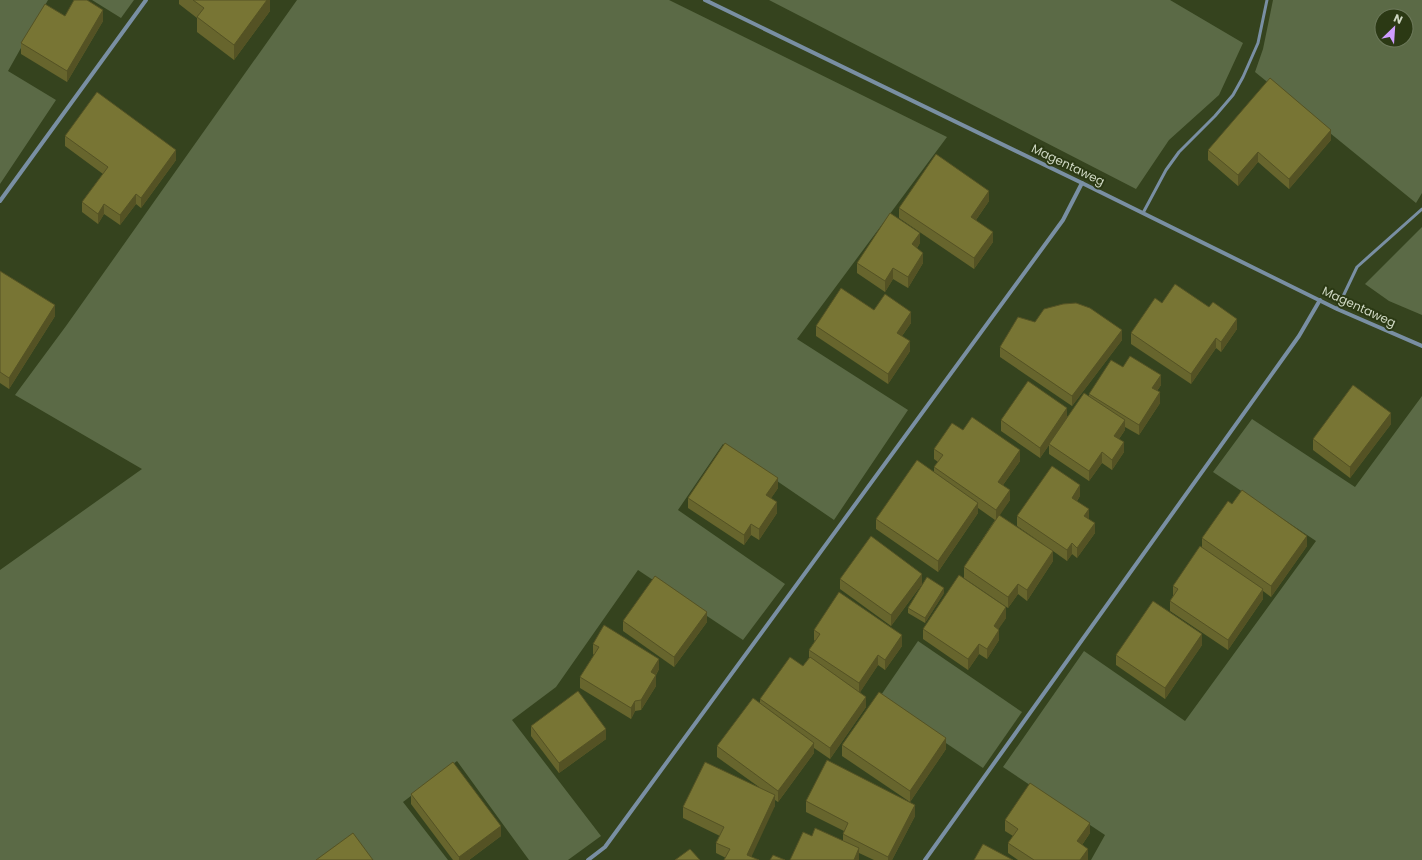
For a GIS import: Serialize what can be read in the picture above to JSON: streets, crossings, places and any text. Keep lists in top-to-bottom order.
{
  "streets": {
    "street": ["Magentaweg"]
  },
  "north": "top right"
}
